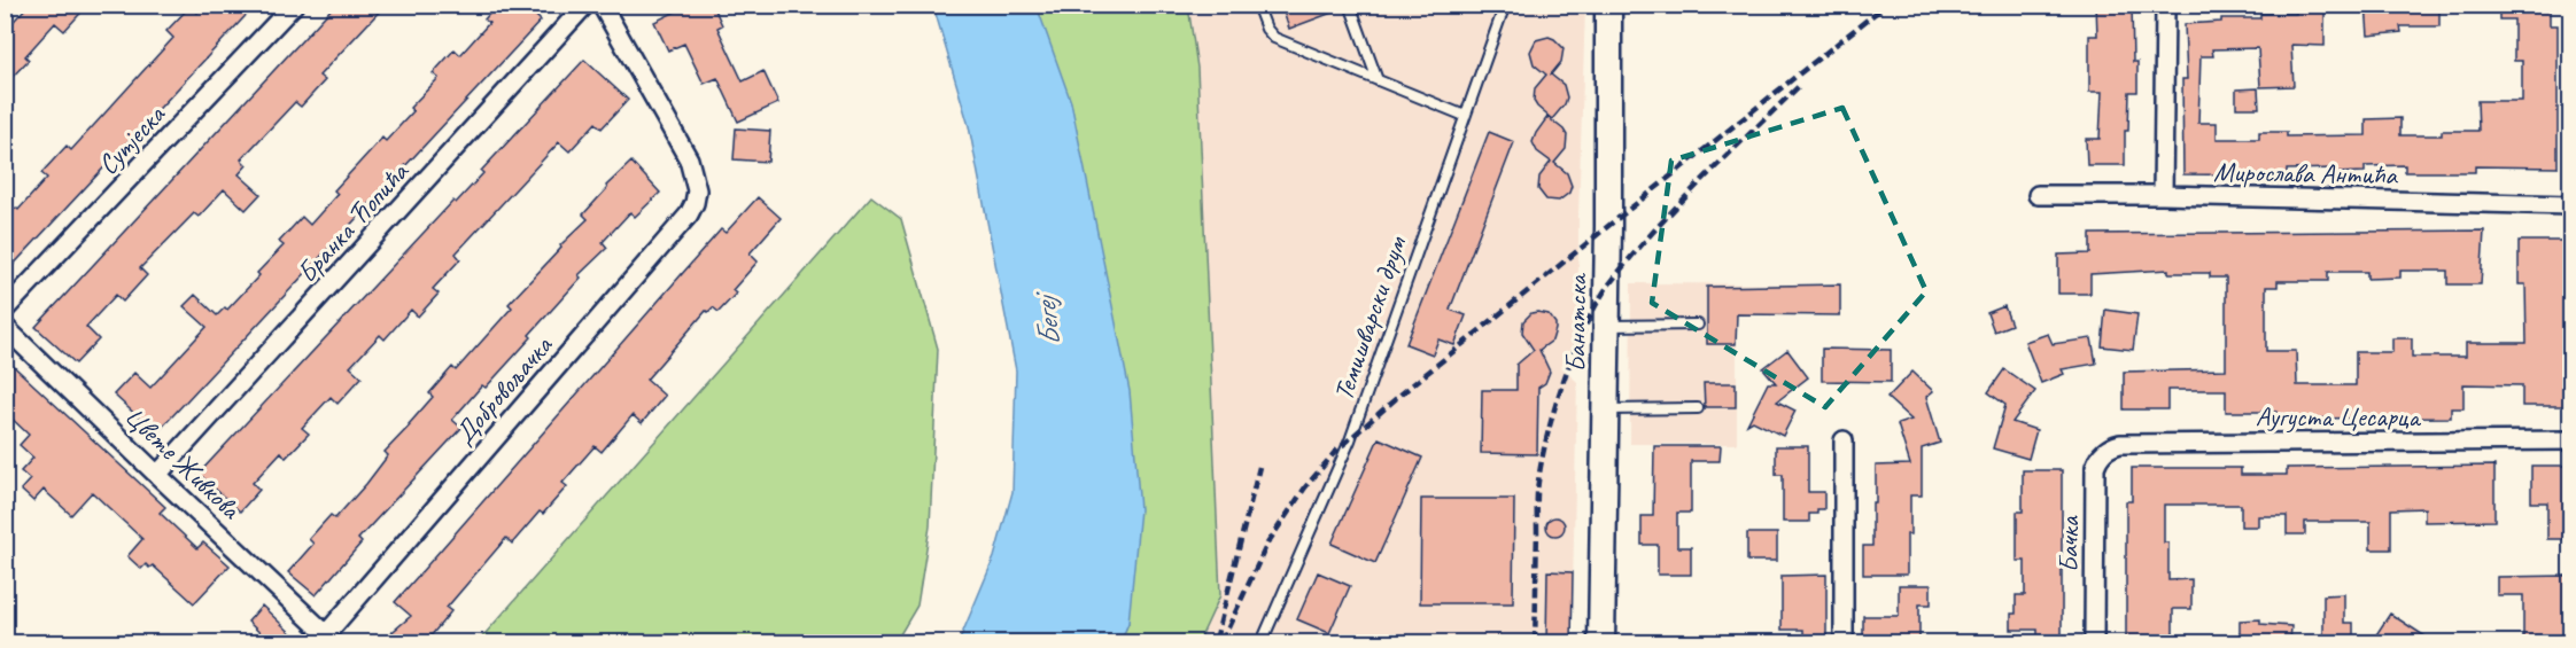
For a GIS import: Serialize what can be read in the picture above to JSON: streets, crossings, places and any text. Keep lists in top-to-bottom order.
{
  "streets": {
    "main road": ["Банатска"],
    "street": [
      "Сутјеска",
      "Мирослава Антића",
      "Бранка Ћопића",
      "Добровољачка",
      "Аугуста Цесарца",
      "Цвете Живкова",
      "Бачка"
    ],
    "lane": ["Темишварски друм"]
  },
  "crossings": [
    ["Бранка Ћопића", "Цвете Живкова"],
    ["Добровољачка", "Цвете Живкова"],
    ["Аугуста Цесарца", "Бачка"]
  ],
  "water": ["Бегеј"]
}
